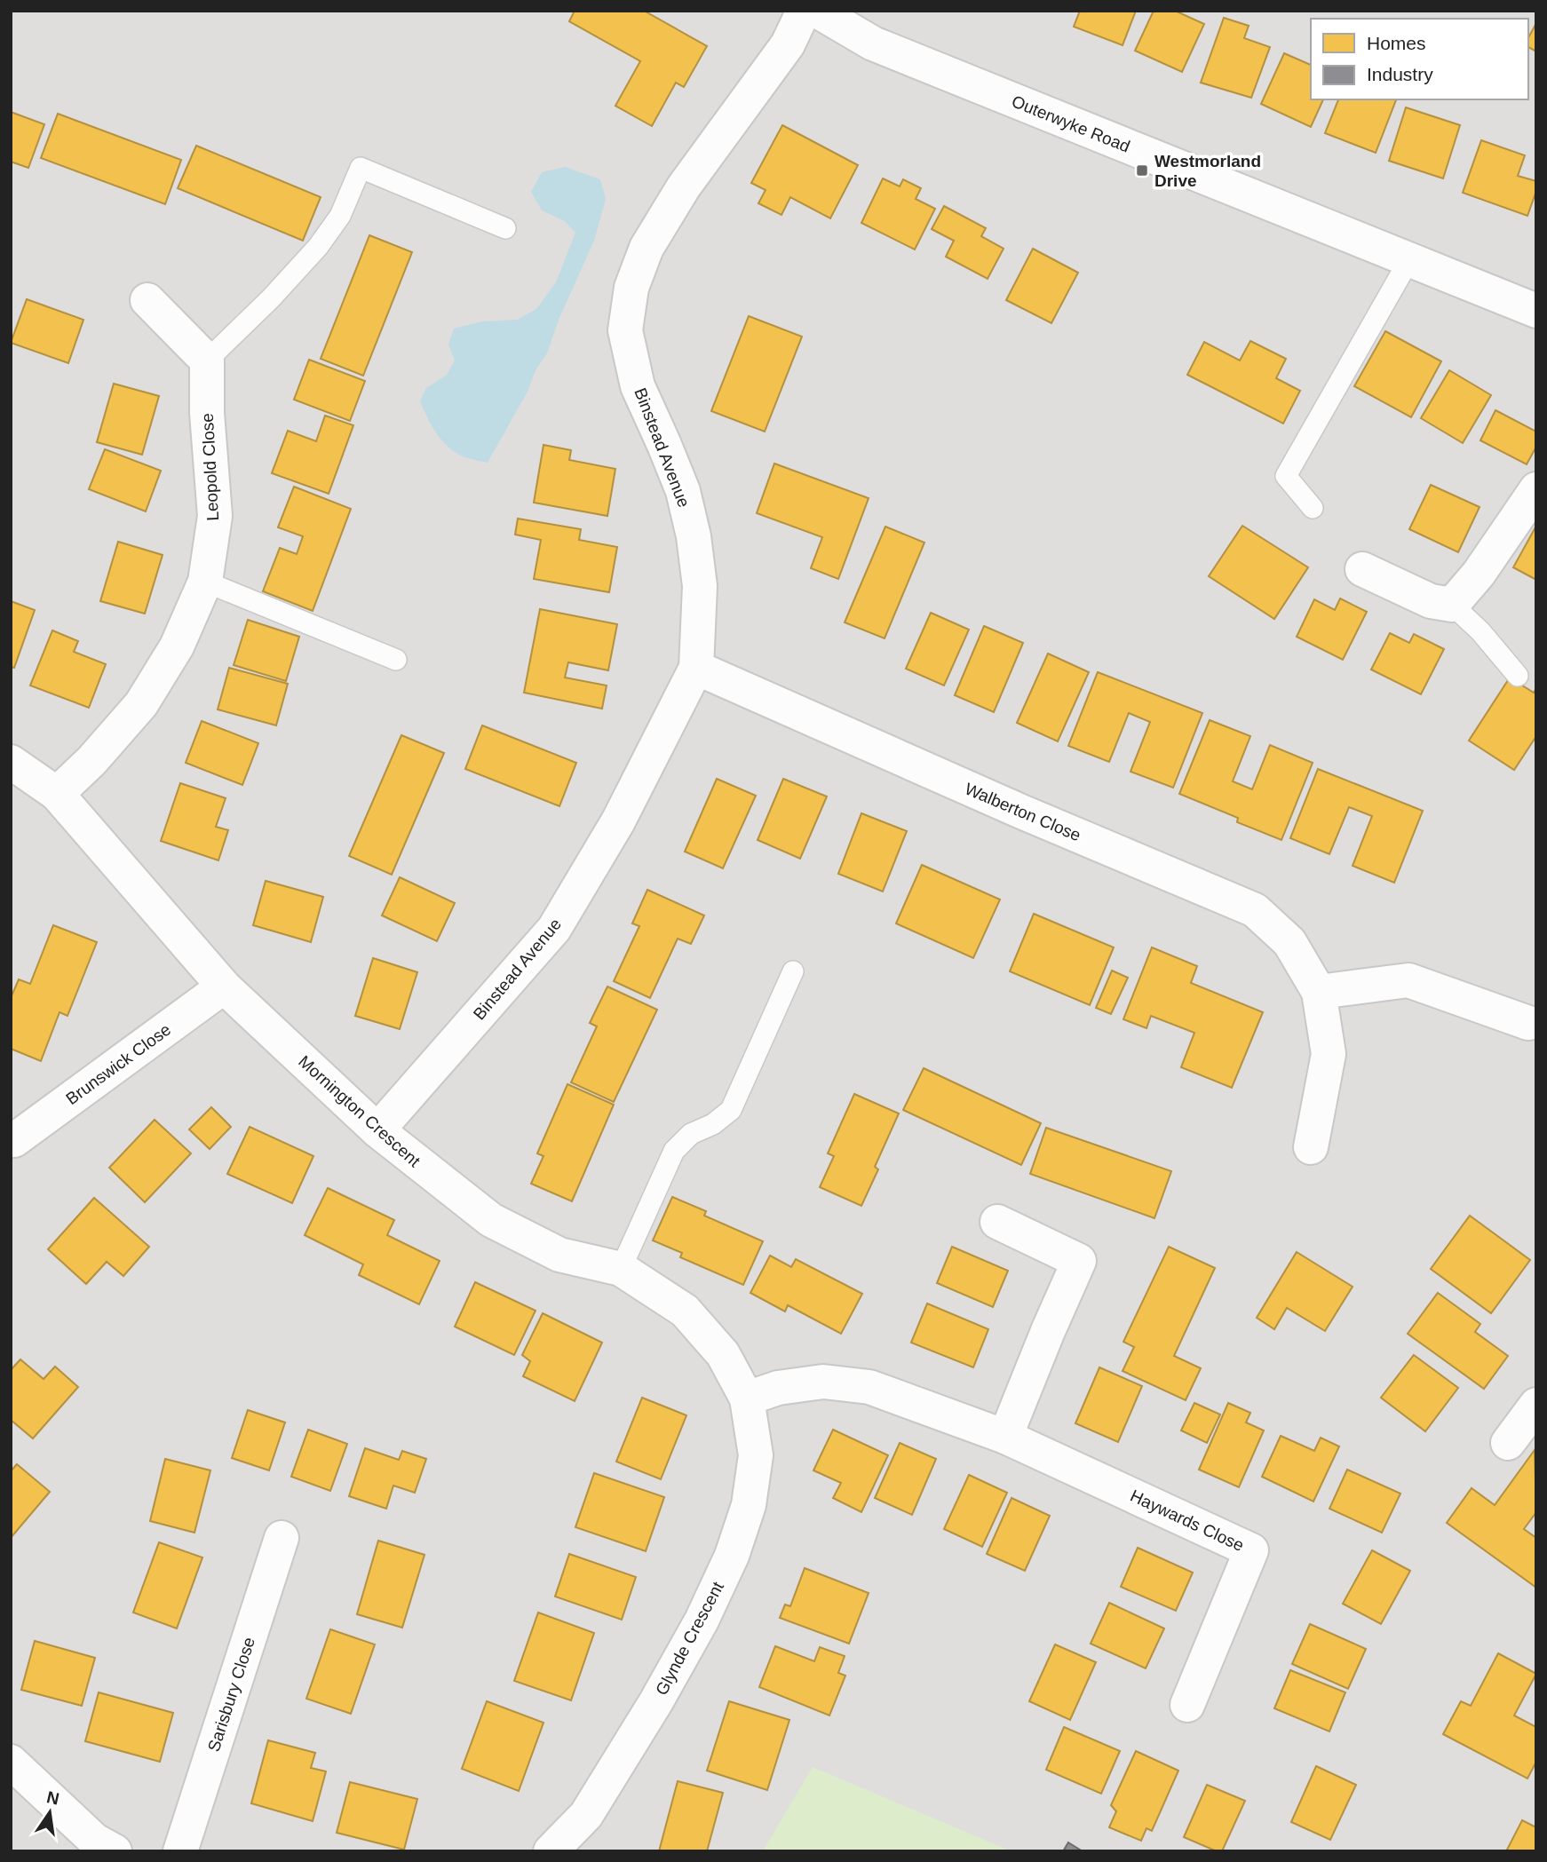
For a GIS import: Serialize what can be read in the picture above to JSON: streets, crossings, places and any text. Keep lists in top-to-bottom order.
{
  "streets": {
    "street": [
      "Outerwyke Road",
      "Binstead Avenue",
      "Leopold Close",
      "Walberton Close",
      "Brunswick Close",
      "Mornington Crescent",
      "Haywards Close",
      "Glynde Crescent",
      "Sarisbury Close"
    ]
  },
  "crossings": [
    ["Binstead Avenue", "Walberton Close"],
    ["Binstead Avenue", "Mornington Crescent"],
    ["Leopold Close", "Mornington Crescent"],
    ["Brunswick Close", "Mornington Crescent"],
    ["Mornington Crescent", "Haywards Close"],
    ["Mornington Crescent", "Glynde Crescent"],
    ["Haywards Close", "Glynde Crescent"]
  ],
  "places": {
    "transit": ["Westmorland Drive"]
  },
  "legend": ["Homes", "Industry"],
  "north": "top"
}
